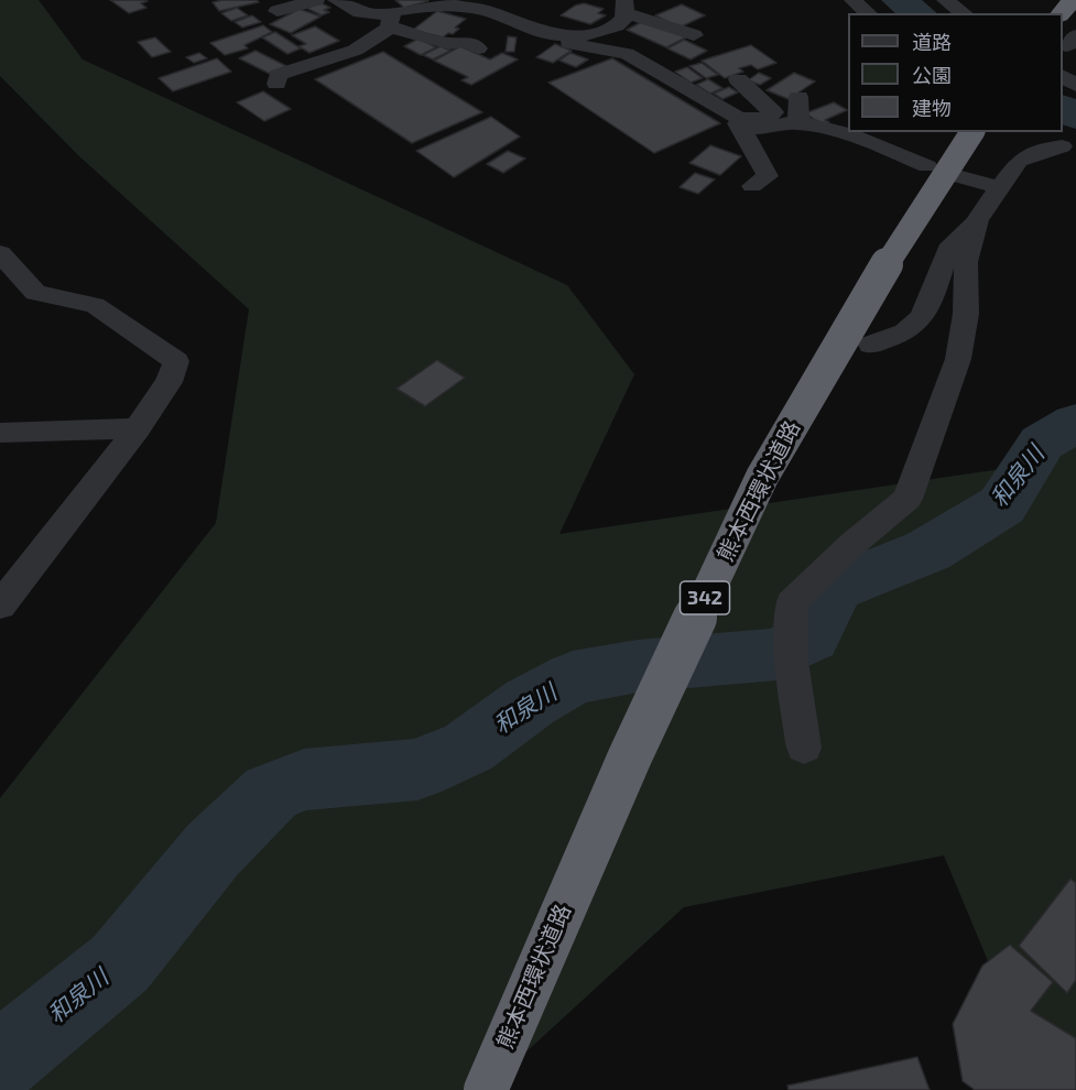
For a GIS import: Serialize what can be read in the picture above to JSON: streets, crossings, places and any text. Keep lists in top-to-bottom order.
{
  "streets": {
    "highway": ["熊本西環状道路", "342"]
  },
  "water": ["和泉川"],
  "legend": ["道路", "公園", "建物"]
}
